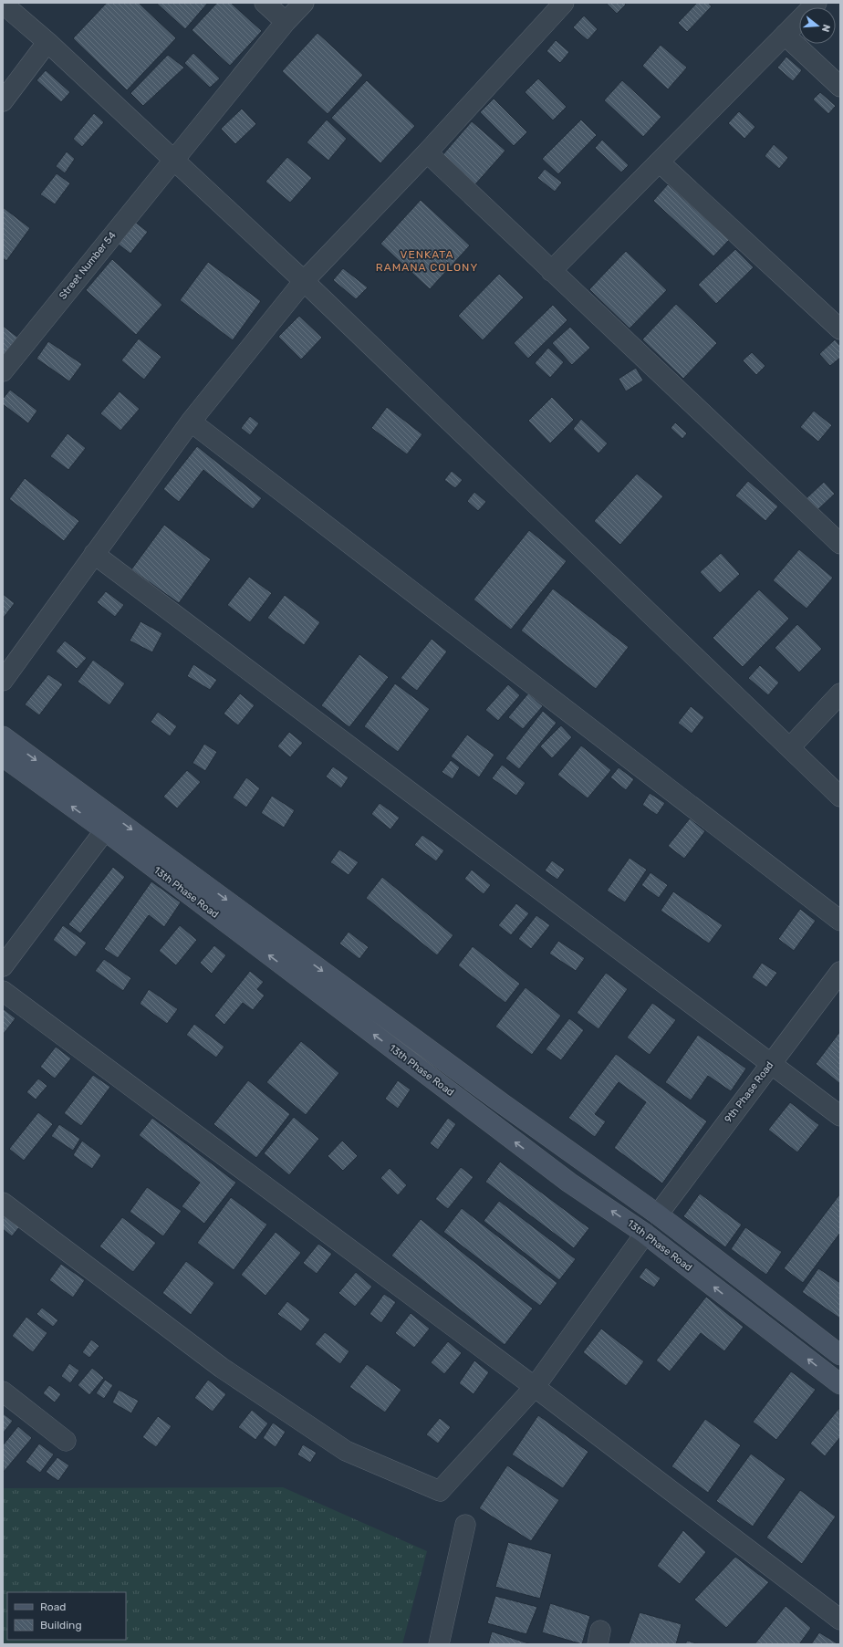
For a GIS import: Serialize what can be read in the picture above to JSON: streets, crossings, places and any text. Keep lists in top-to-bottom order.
{
  "streets": {
    "street": ["Street Number 54", "13th Phase Road", "9th Phase Road"]
  },
  "crossings": [
    ["13th Phase Road", "9th Phase Road"]
  ],
  "districts": ["VENKATA RAMANA COLONY"],
  "legend": ["Road", "Building"],
  "north": "right"
}
